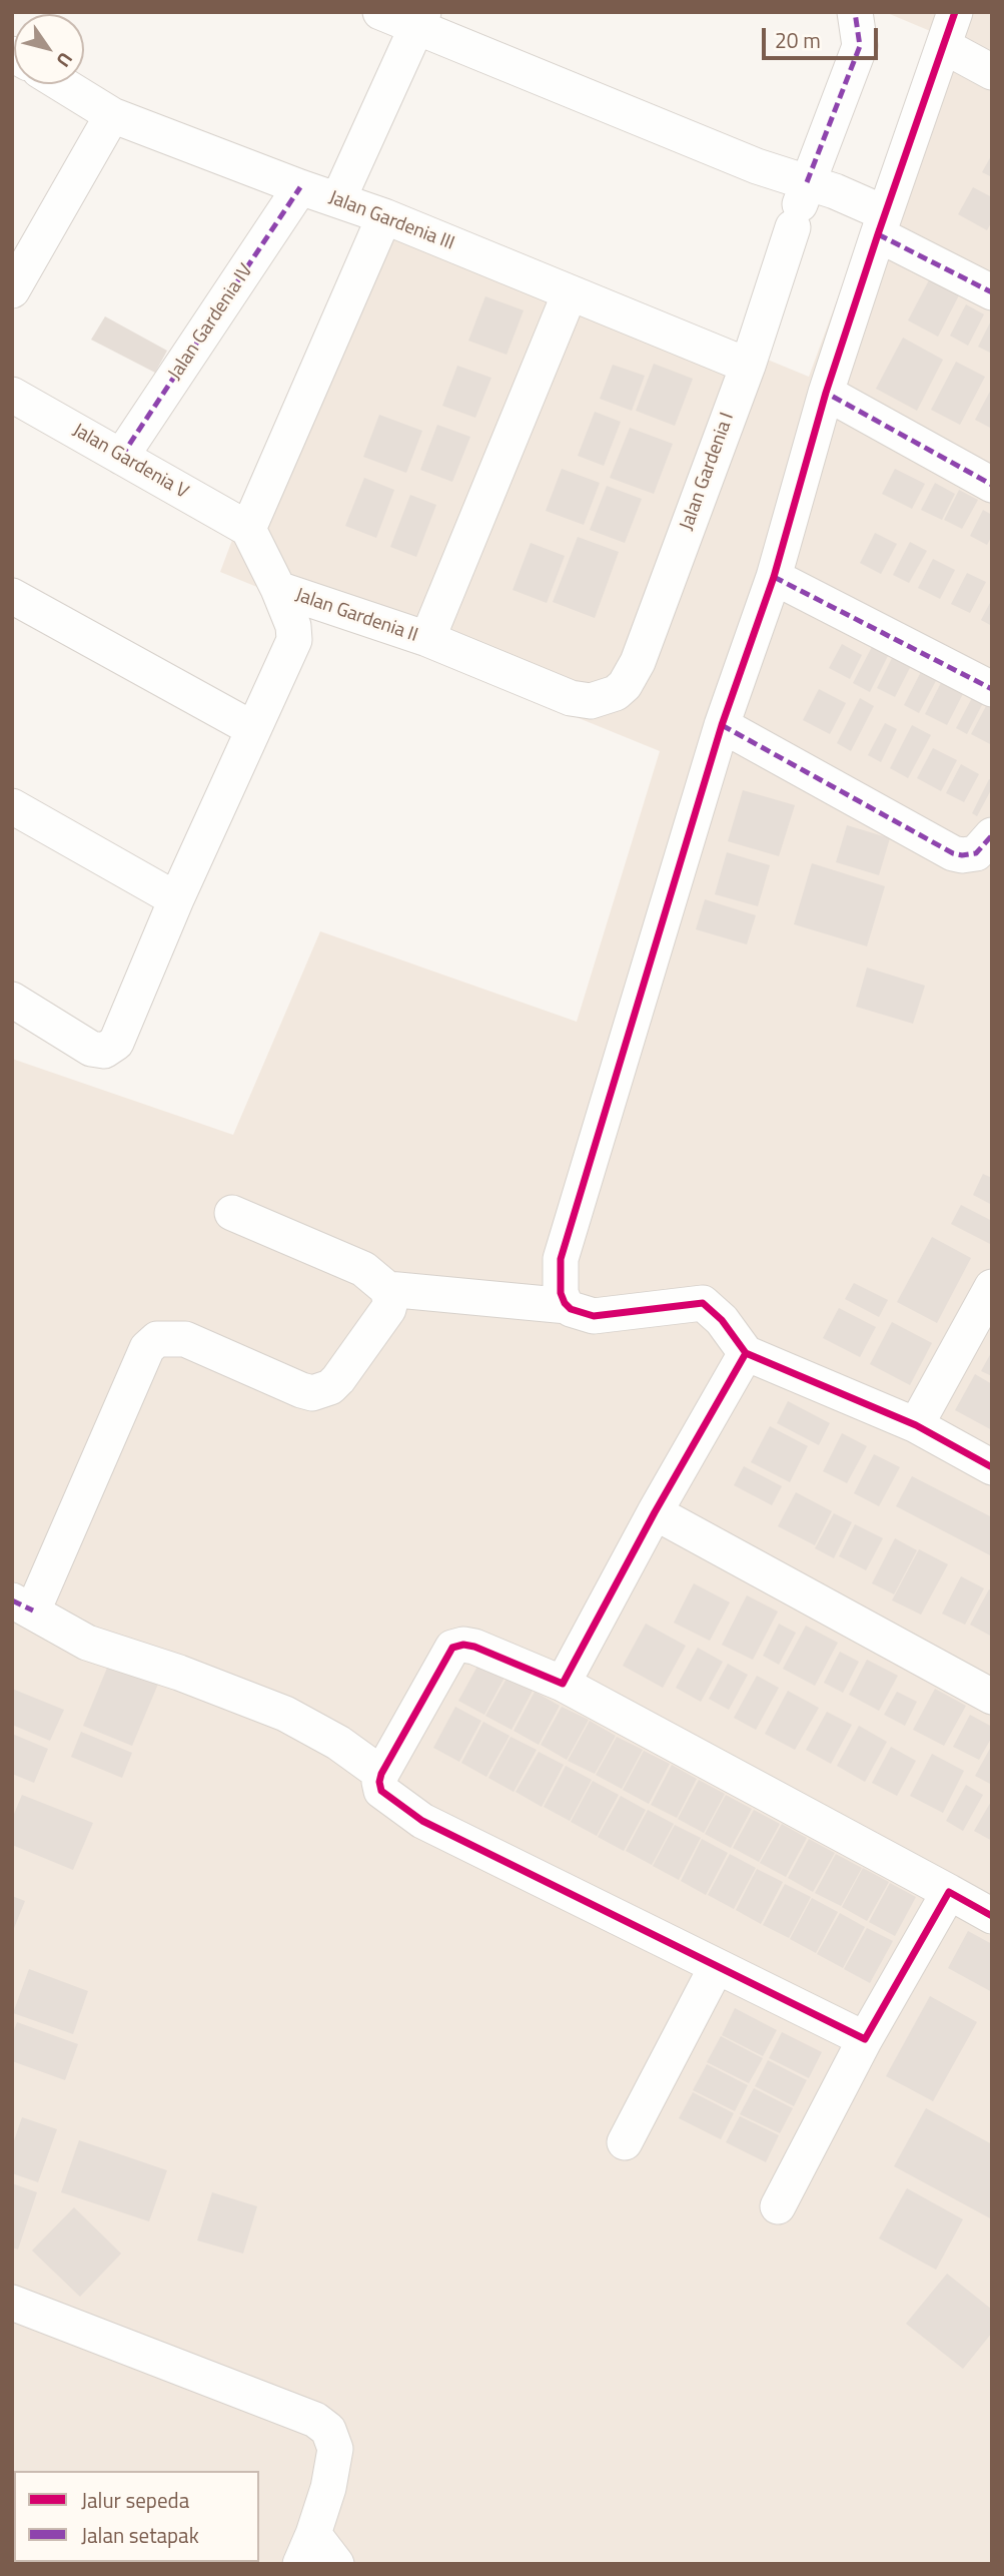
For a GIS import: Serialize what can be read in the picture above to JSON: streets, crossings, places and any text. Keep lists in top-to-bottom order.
{
  "streets": {
    "street": [
      "Jalan Gardenia III",
      "Jalan Gardenia IV",
      "Jalan Gardenia V",
      "Jalan Gardenia I",
      "Jalan Gardenia II"
    ]
  },
  "crossings": [
    ["Jalan Gardenia III", "Jalan Gardenia IV"],
    ["Jalan Gardenia III", "Jalan Gardenia I"],
    ["Jalan Gardenia III", "Jalan Gardenia II"],
    ["Jalan Gardenia IV", "Jalan Gardenia V"],
    ["Jalan Gardenia V", "Jalan Gardenia II"],
    ["Jalan Gardenia I", "Jalan Gardenia II"]
  ],
  "legend": ["Jalur sepeda", "Jalan setapak"],
  "scale_bar": "20 m",
  "north": "bottom right"
}
